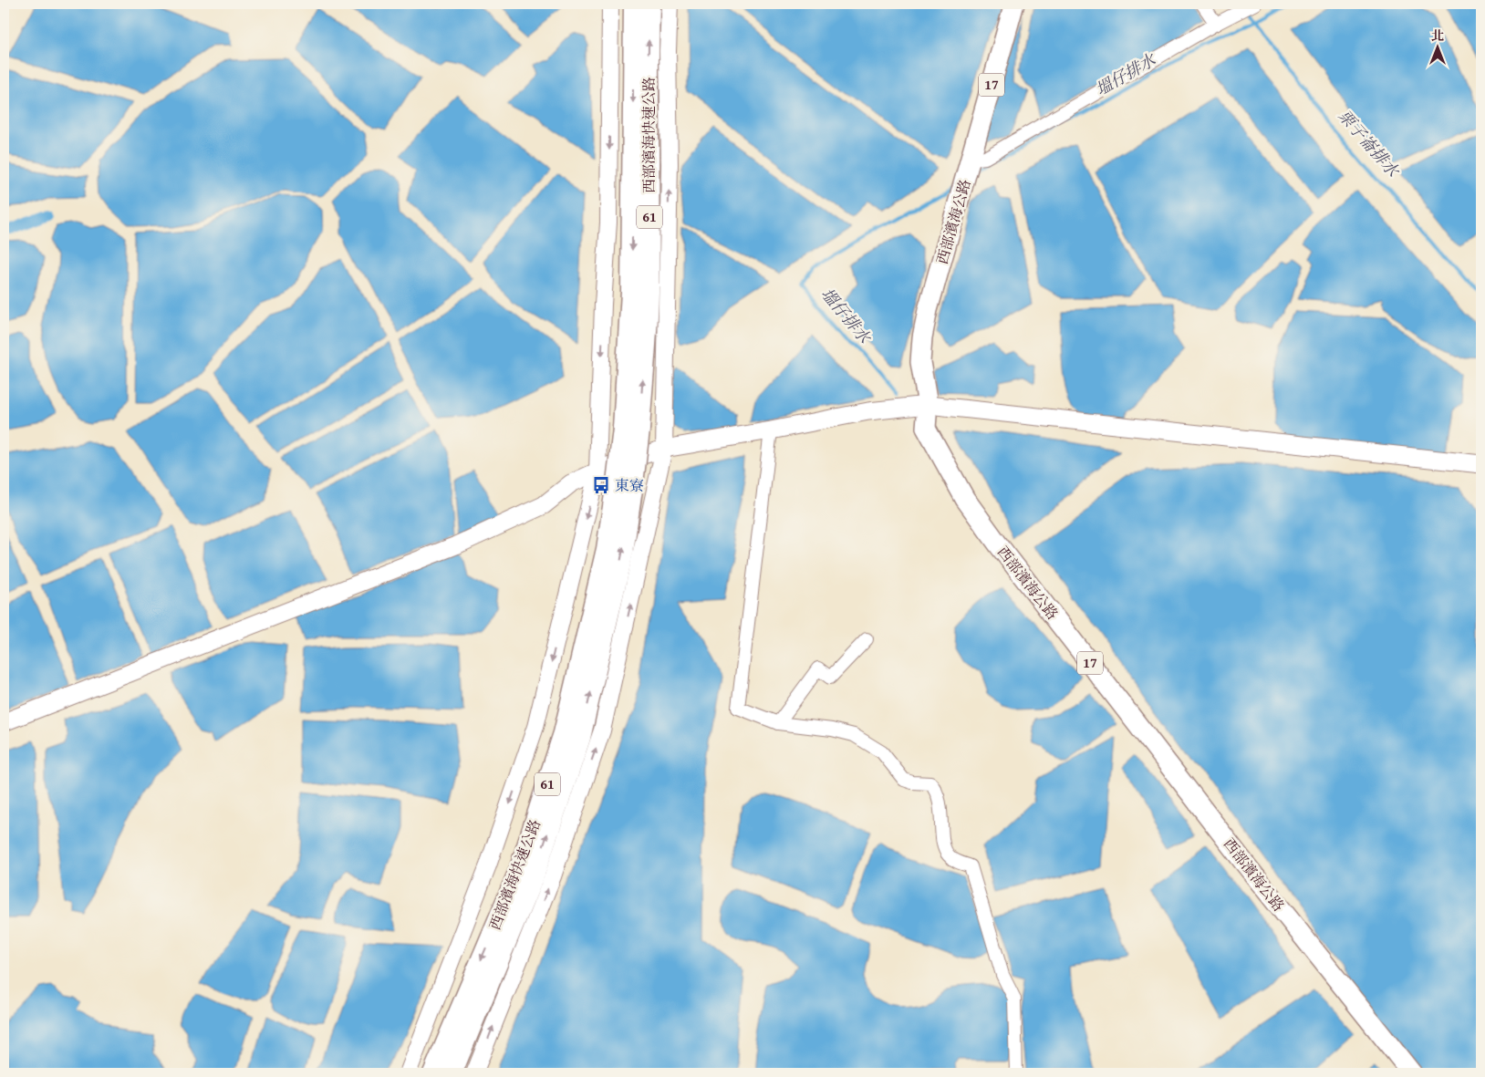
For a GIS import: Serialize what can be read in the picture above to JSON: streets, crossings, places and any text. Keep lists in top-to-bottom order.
{
  "streets": {
    "highway": ["西部濱海快速公路", "61"],
    "main road": ["17", "西部濱海公路"]
  },
  "crossings": [
    ["西部濱海快速公路", "61"]
  ],
  "water": ["塭仔排水", "栗子崙排水"],
  "places": {
    "bus stop": ["東寮"]
  },
  "north": "top"
}
